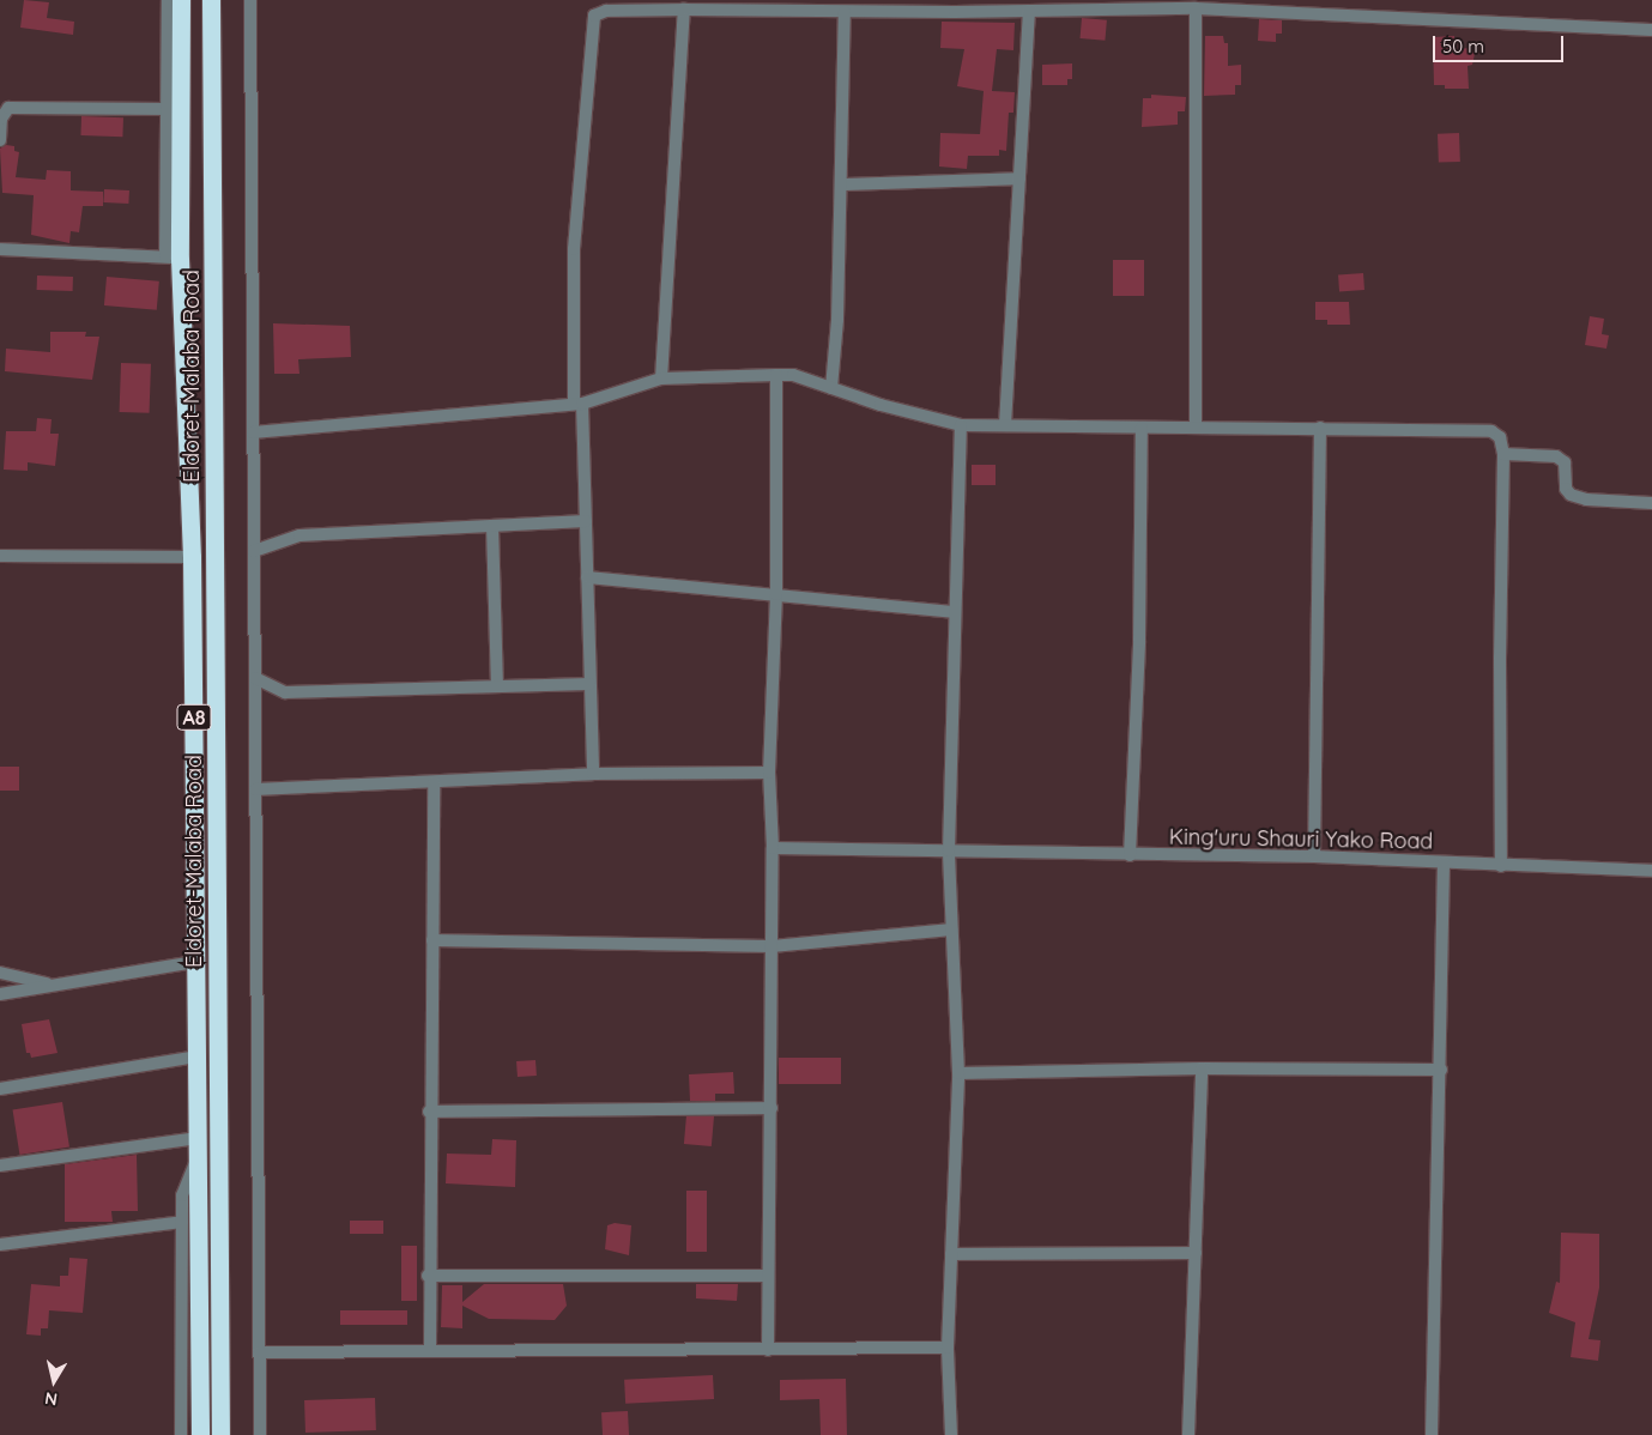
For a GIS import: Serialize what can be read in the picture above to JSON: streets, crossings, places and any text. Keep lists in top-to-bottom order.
{
  "streets": {
    "highway": ["Eldoret-Malaba Road", "A8"],
    "street": ["King'uru Shauri Yako Road"]
  },
  "scale_bar": "50 m",
  "north": "bottom"
}
